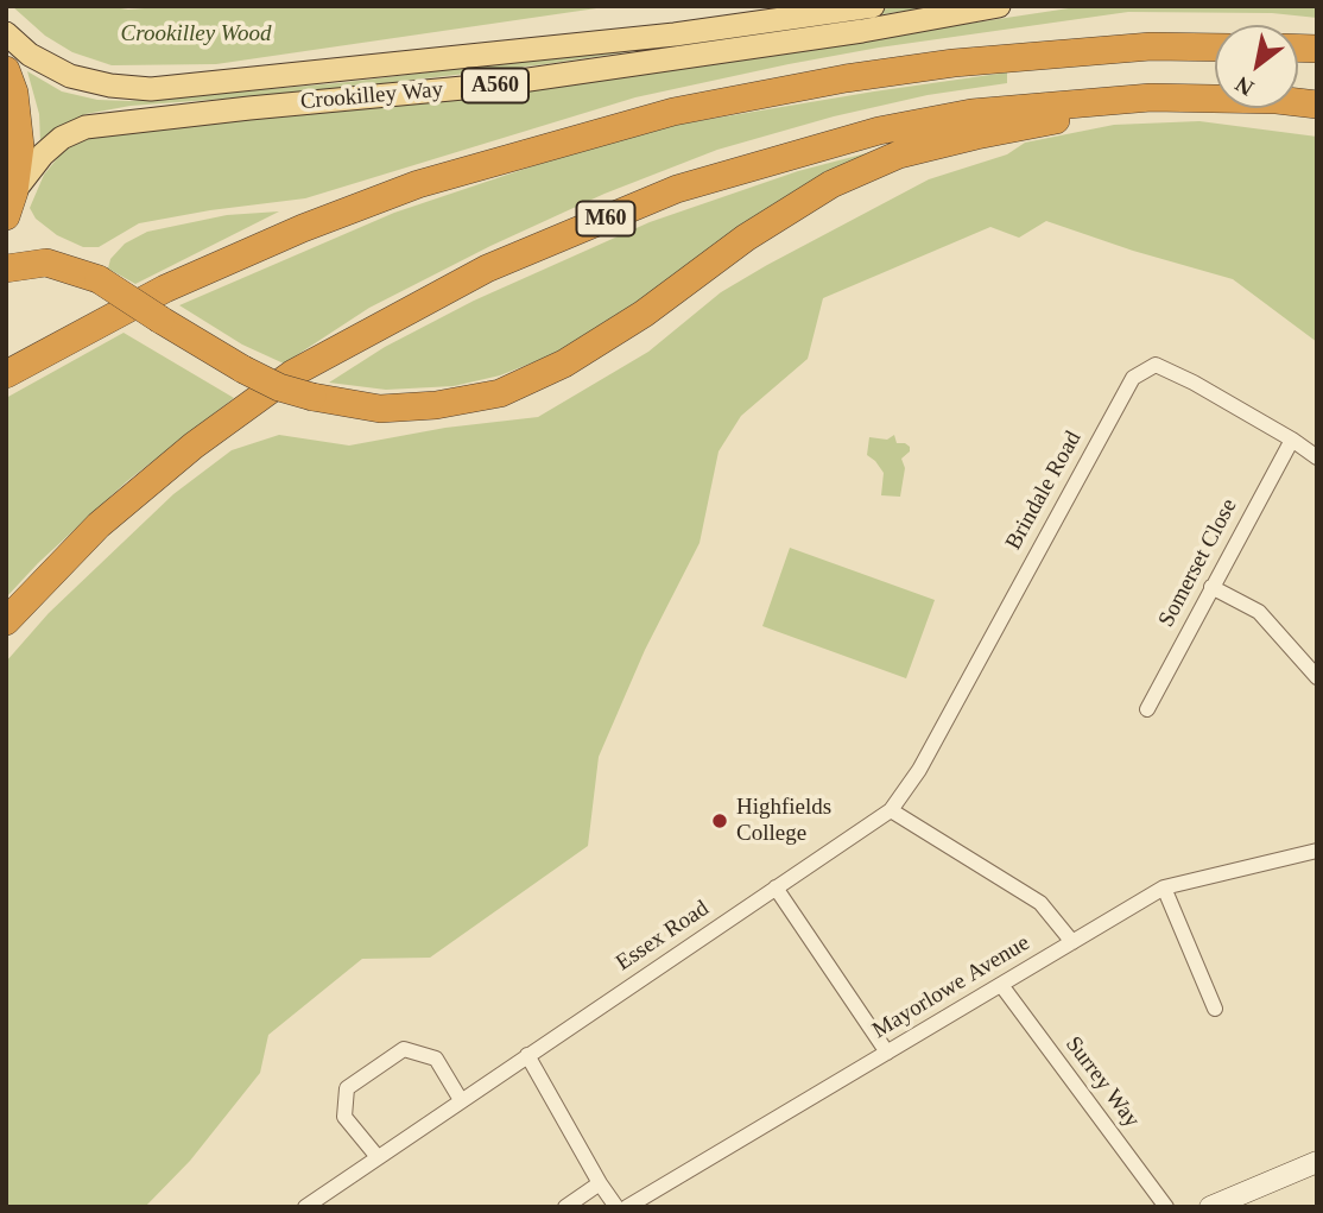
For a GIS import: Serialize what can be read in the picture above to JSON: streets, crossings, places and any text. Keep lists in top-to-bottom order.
{
  "streets": {
    "highway": ["A560", "M60"],
    "main road": ["Crookilley Way"],
    "street": [
      "Brindale Road",
      "Somerset Close",
      "Essex Road",
      "Mayorlowe Avenue",
      "Surrey Way"
    ]
  },
  "crossings": [
    ["A560", "Crookilley Way"],
    ["Brindale Road", "Somerset Close"],
    ["Brindale Road", "Essex Road"],
    ["Mayorlowe Avenue", "Surrey Way"]
  ],
  "parks": ["Crookilley Wood"],
  "places": ["Highfields College"],
  "north": "bottom left"
}
